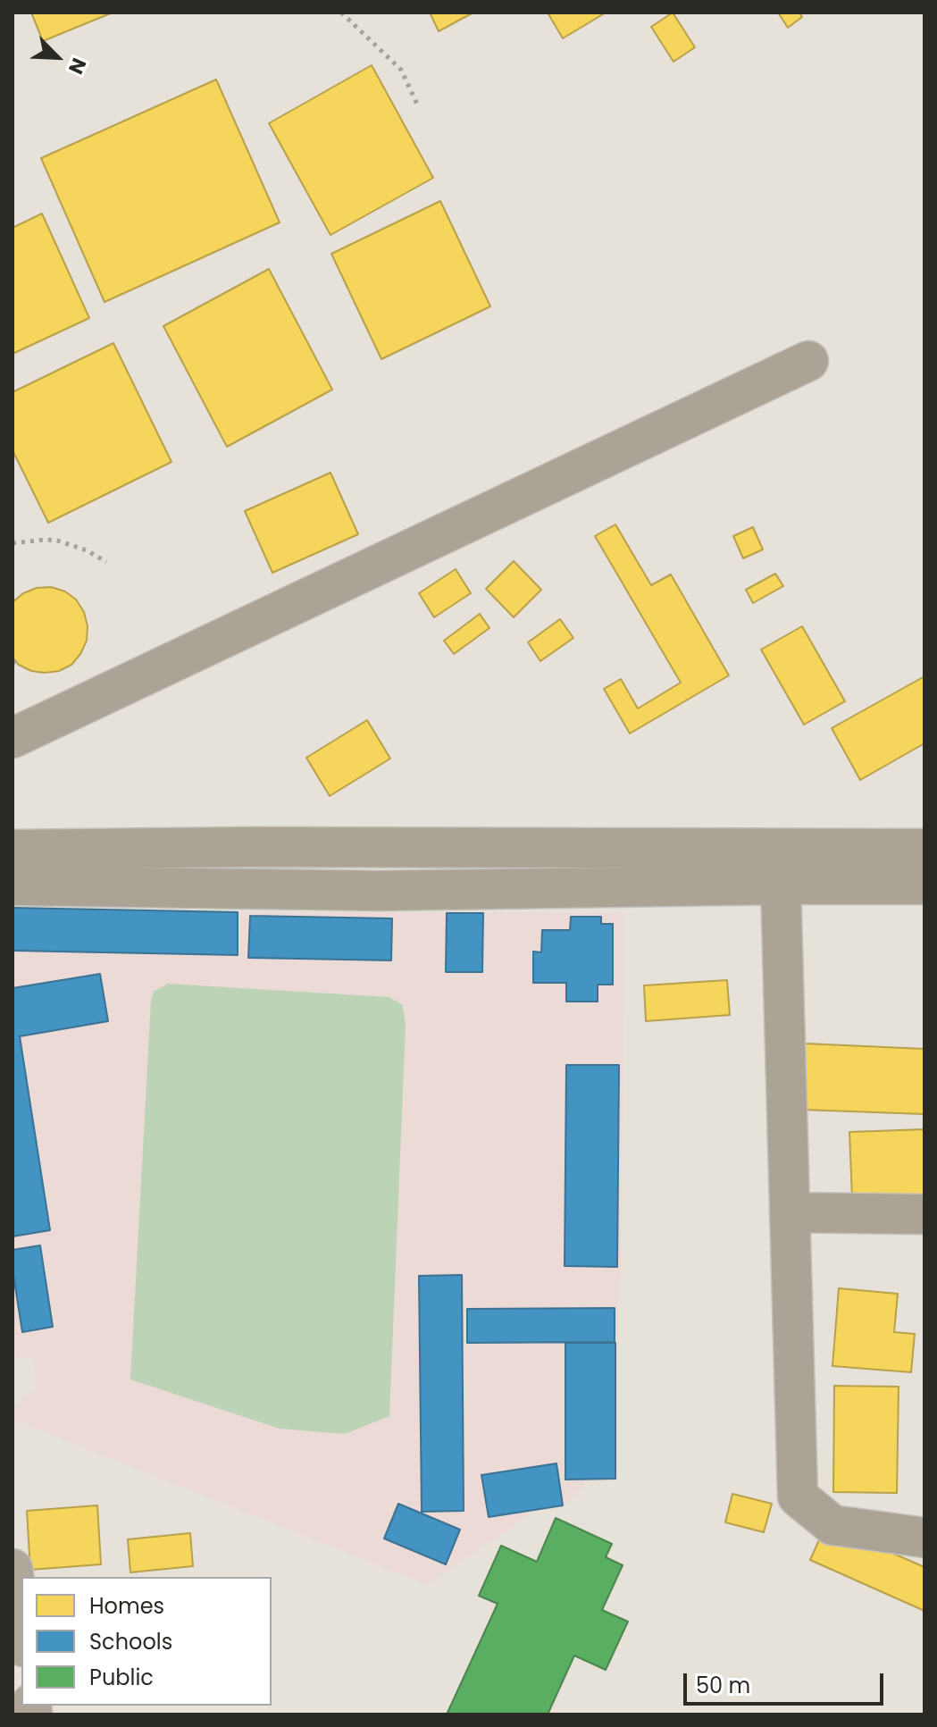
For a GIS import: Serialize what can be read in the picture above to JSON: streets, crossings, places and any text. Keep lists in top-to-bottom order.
{
  "legend": ["Homes", "Schools", "Public"],
  "scale_bar": "50 m",
  "north": "bottom right"
}
